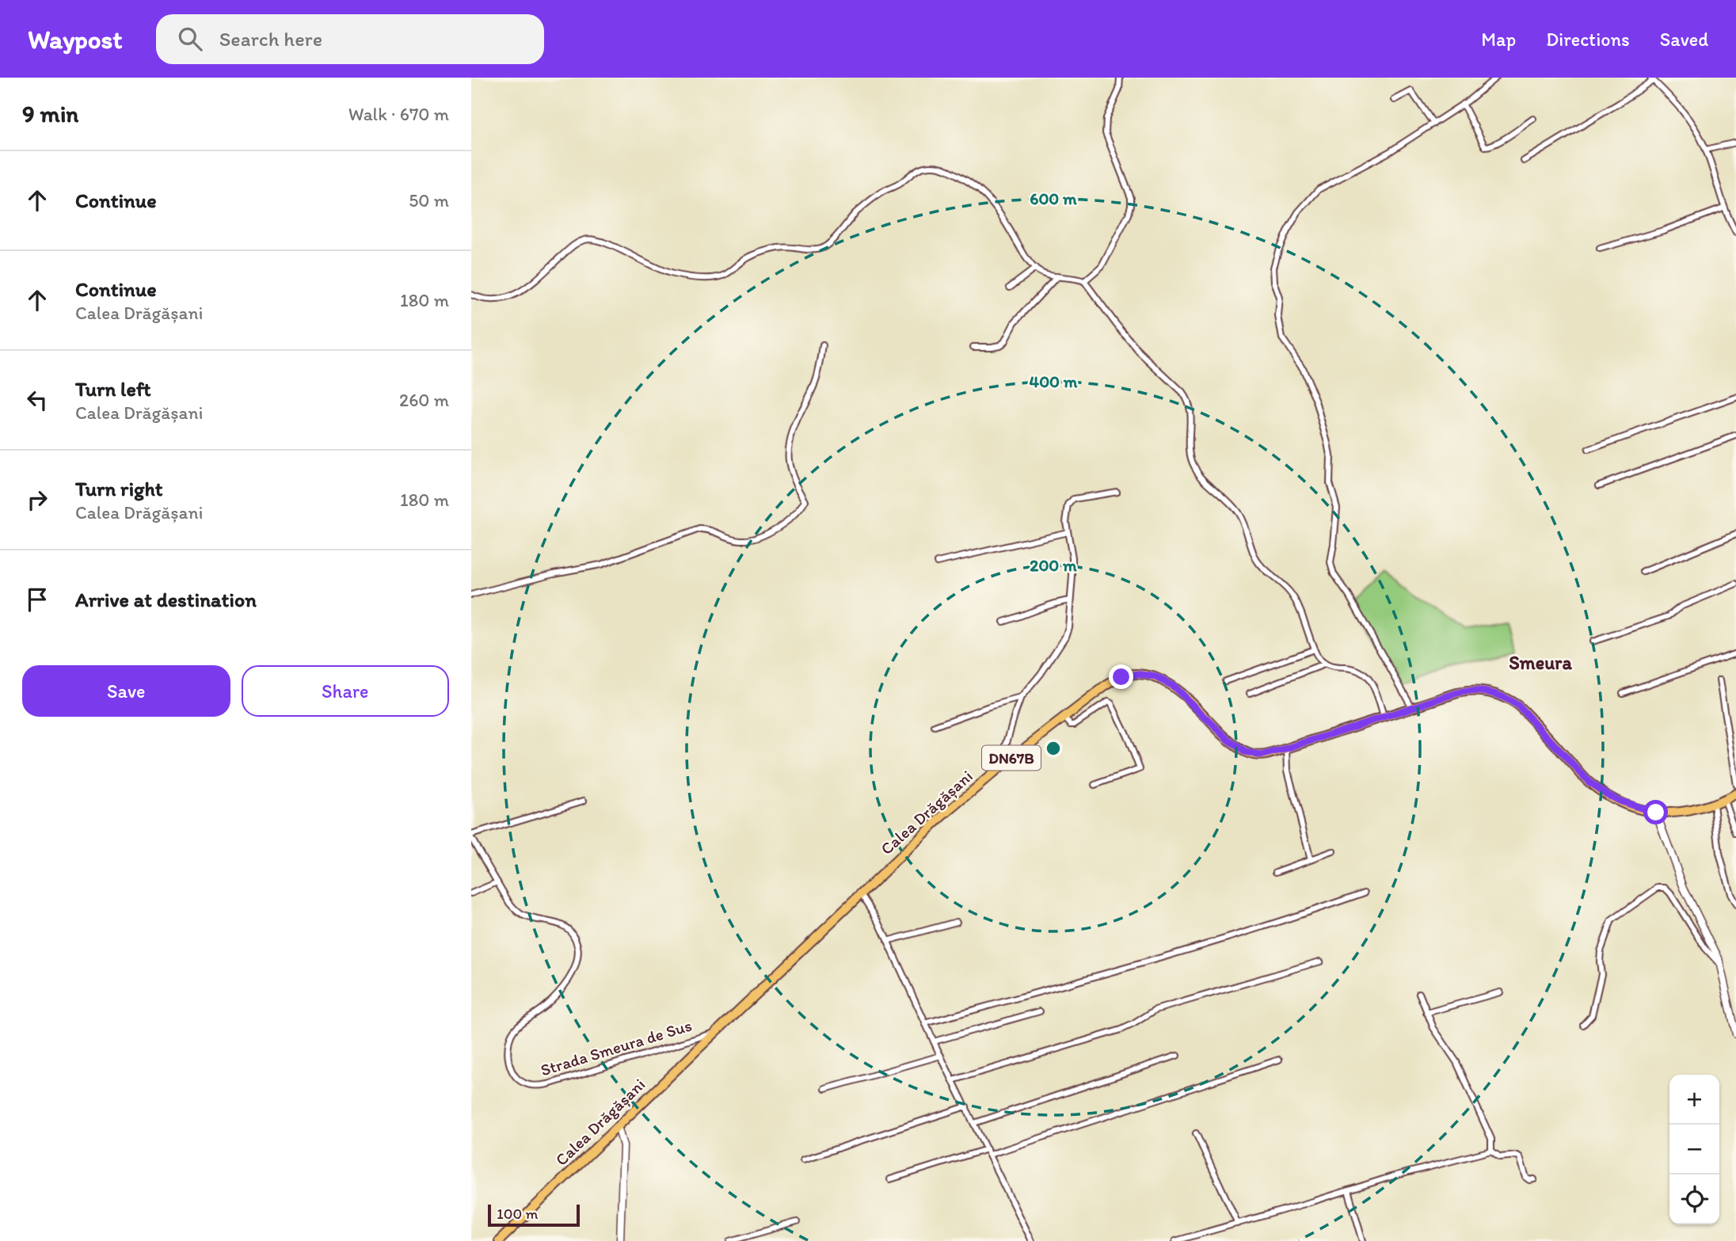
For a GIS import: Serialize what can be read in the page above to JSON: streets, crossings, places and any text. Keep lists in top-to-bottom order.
{
  "streets": {
    "main road": ["DN67B", "Calea Drăgășani"],
    "street": ["Strada Smeura de Sus"]
  },
  "crossings": [
    ["DN67B", "Calea Drăgășani"],
    ["Calea Drăgășani", "Strada Smeura de Sus"]
  ],
  "districts": ["Smeura"],
  "scale_bar": "100 m",
  "page": {
    "header": "Waypost",
    "search": "Search here",
    "nav": ["Map", "Directions", "Saved"],
    "heading": ["9 min", "Walk · 670 m"],
    "list": [
      ["Continue", "50 m"],
      ["Continue", "Calea Drăgășani", "180 m"],
      ["Turn left", "Calea Drăgășani", "260 m"],
      ["Turn right", "Calea Drăgășani", "180 m"],
      "Arrive at destination"
    ],
    "buttons": ["Save", "Share"],
    "map_buttons": ["+", "−"],
    "scale": "100 m"
  },
  "rings": ["600 m", "400 m", "200 m"]
}
